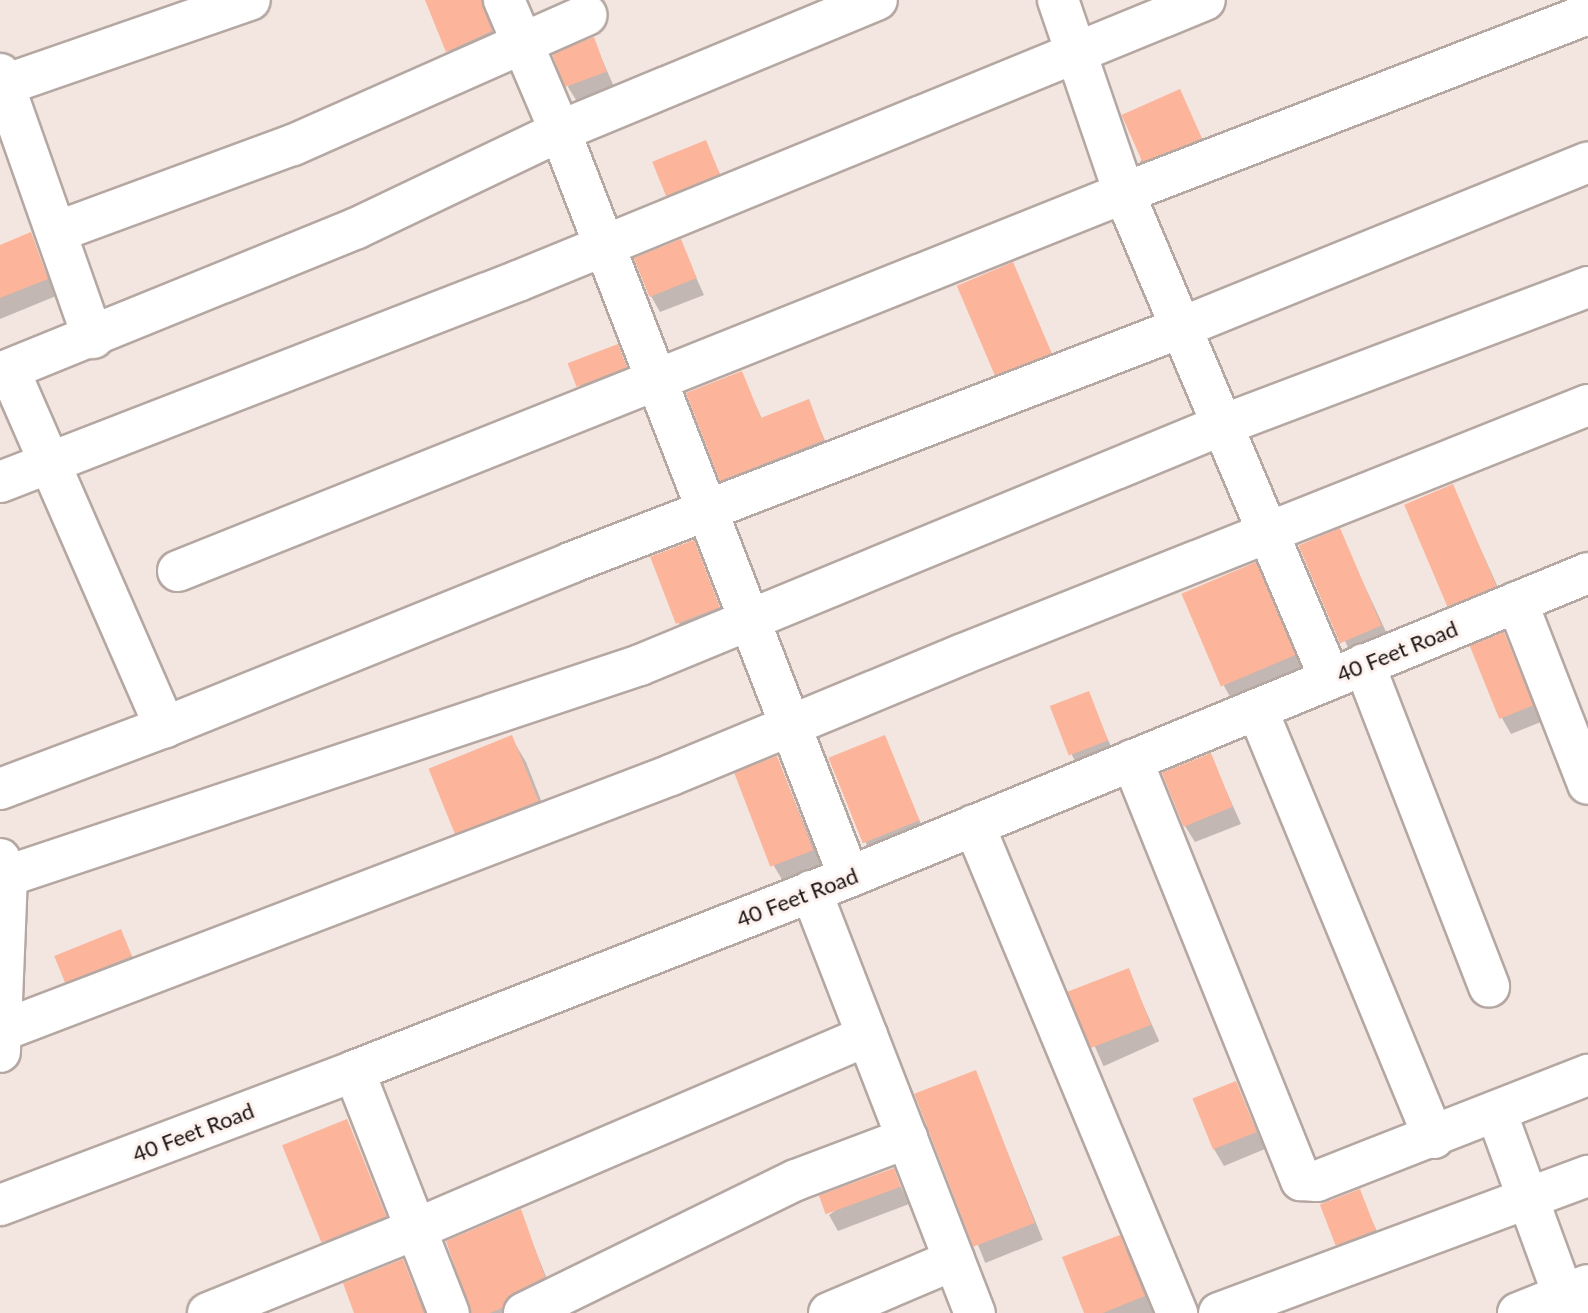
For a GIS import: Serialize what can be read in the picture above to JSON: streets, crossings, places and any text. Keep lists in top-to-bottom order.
{
  "streets": {
    "street": ["40 Feet Road"]
  }
}
